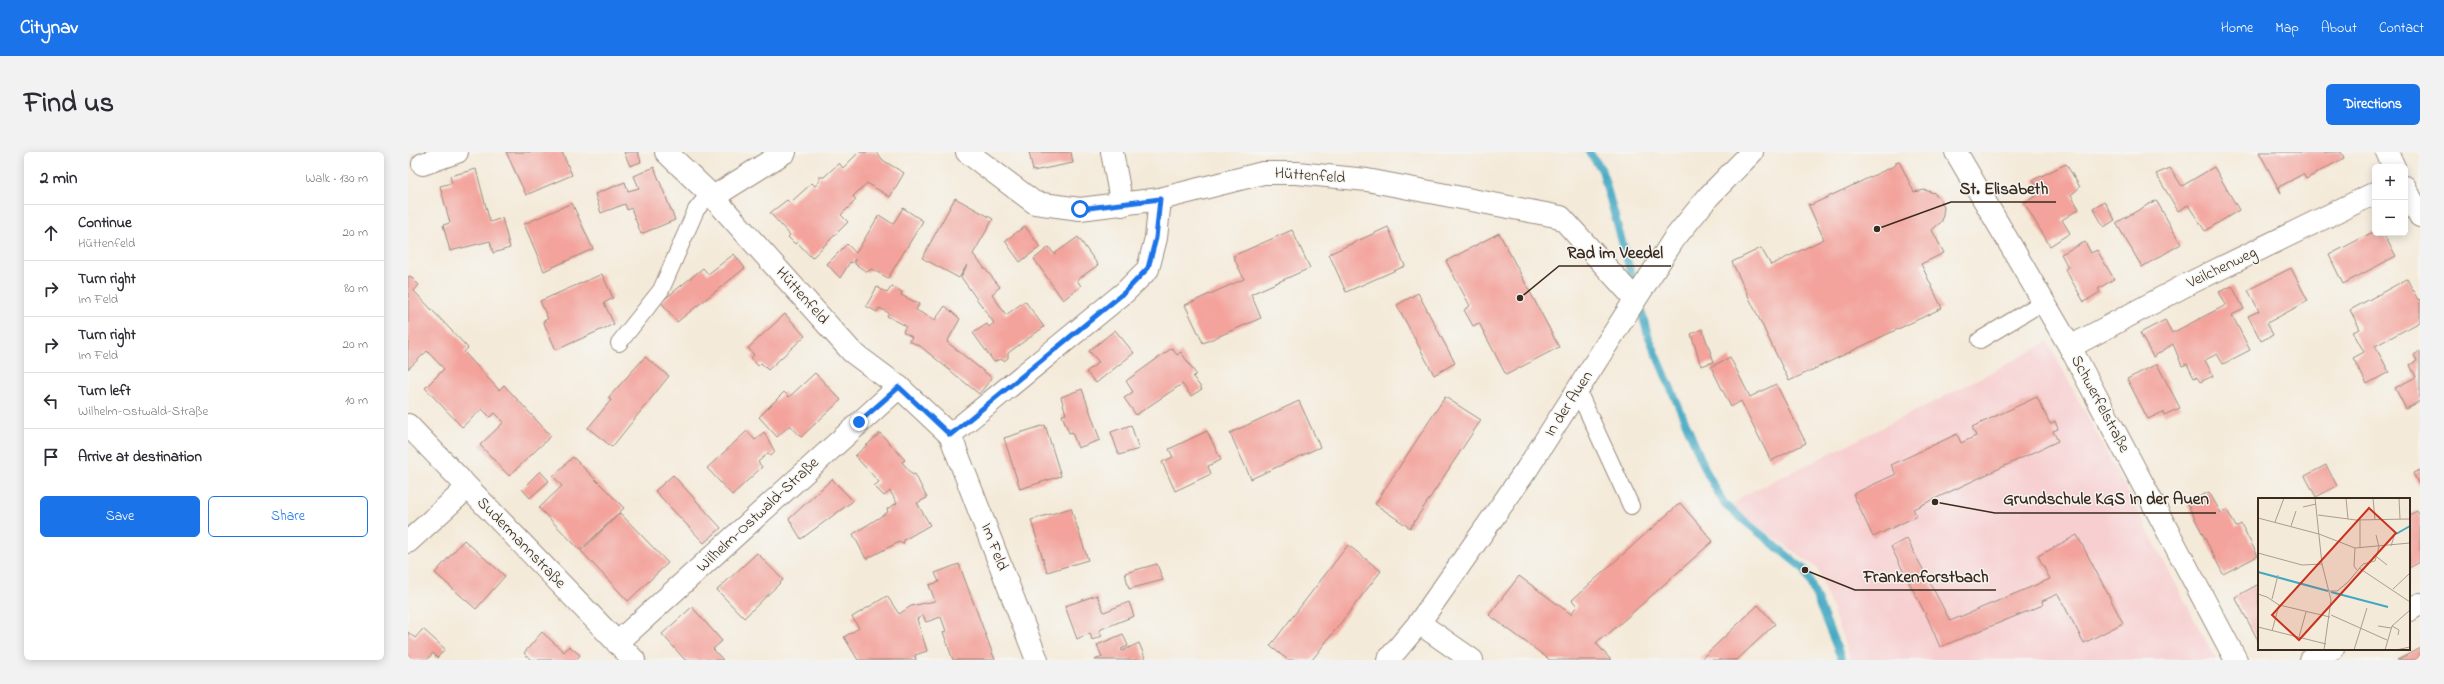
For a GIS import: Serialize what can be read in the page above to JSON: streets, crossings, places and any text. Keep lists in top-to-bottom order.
{
  "streets": {
    "street": [
      "Hüttenfeld",
      "Veilchenweg",
      "In der Auen",
      "Schwerfelstraße",
      "Wilhelm-Ostwald-Straße",
      "Sudermannstraße",
      "Im Feld"
    ]
  },
  "crossings": [
    ["Hüttenfeld", "In der Auen"],
    ["Hüttenfeld", "Wilhelm-Ostwald-Straße"],
    ["Hüttenfeld", "Im Feld"],
    ["Veilchenweg", "Schwerfelstraße"],
    ["Wilhelm-Ostwald-Straße", "Sudermannstraße"],
    ["Wilhelm-Ostwald-Straße", "Im Feld"]
  ],
  "places": [
    "St. Elisabeth",
    "Rad im Veedel",
    "Grundschule KGS In der Auen",
    "Frankenforstbach"
  ],
  "page": {
    "header": "Citynav",
    "nav": [
      "Home",
      "Map",
      "About",
      "Contact"
    ],
    "title": "Find us",
    "buttons": [
      "Directions",
      ["Save", "Share"]
    ],
    "heading": ["2 min", "Walk · 130 m"],
    "map_buttons": ["+", "−"],
    "list": [
      ["Continue", "Hüttenfeld", "20 m"],
      ["Turn right", "Im Feld", "80 m"],
      ["Turn right", "Im Feld", "20 m"],
      ["Turn left", "Wilhelm-Ostwald-Straße", "10 m"],
      "Arrive at destination"
    ]
  }
}
